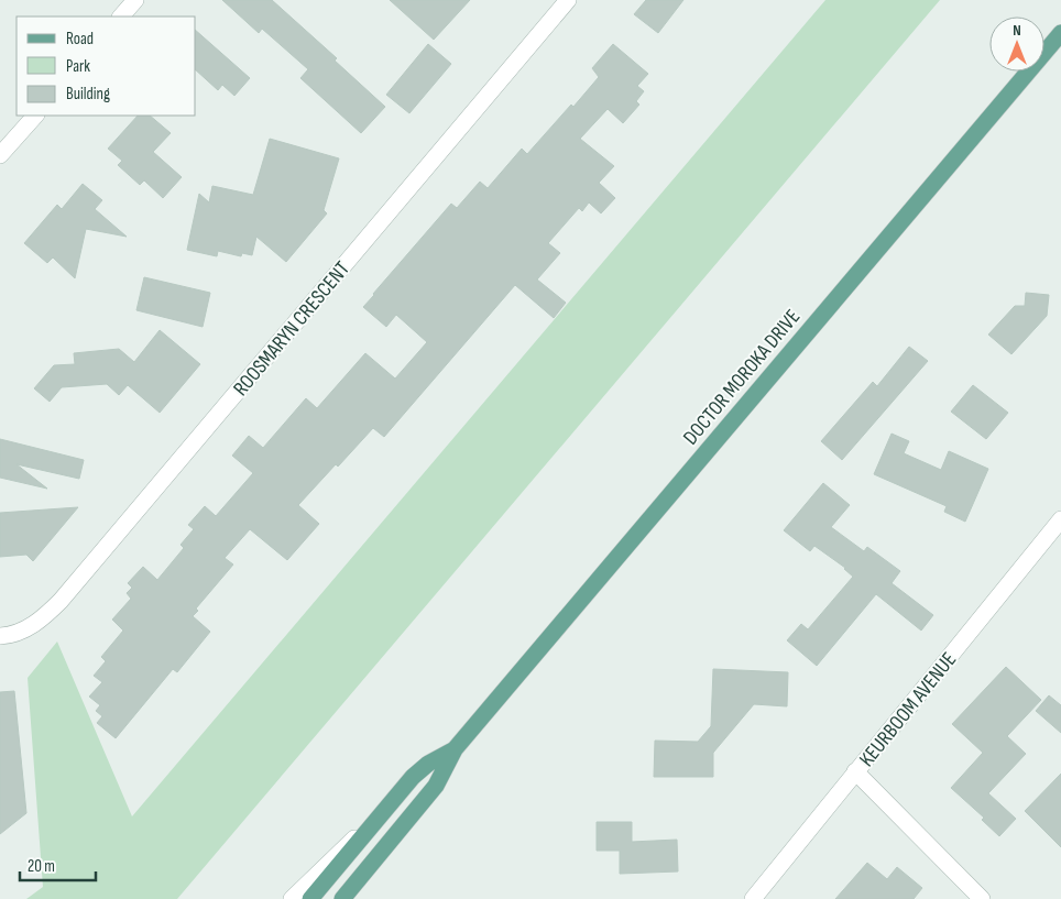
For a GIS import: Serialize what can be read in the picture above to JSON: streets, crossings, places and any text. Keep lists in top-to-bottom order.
{
  "streets": {
    "main road": ["DOCTOR MOROKA DRIVE"],
    "street": ["ROOSMARYN CRESCENT", "KEURBOOM AVENUE"]
  },
  "legend": ["Road", "Park", "Building"],
  "scale_bar": "20 m",
  "north": "top"
}
